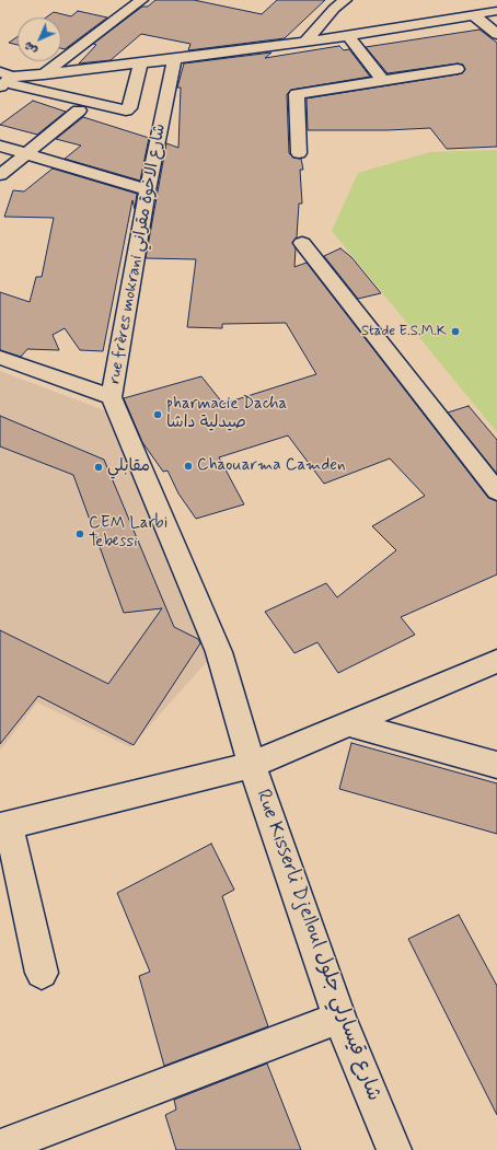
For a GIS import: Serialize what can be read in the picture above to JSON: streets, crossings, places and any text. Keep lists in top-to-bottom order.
{
  "streets": {
    "street": ["rue frères mokrani شارع الاخوة مقراني", "Rue Kisserli Djelloul شارع قيسارلي جلول"]
  },
  "crossings": [
    ["rue frères mokrani شارع الاخوة مقراني", "Rue Kisserli Djelloul شارع قيسارلي جلول"]
  ],
  "places": [
    "Stade E.S.M.K",
    "pharmacie Dacha صيدلية داشا",
    "Chaouarma Camden",
    "مقابلي",
    "CEM Larbi Tebessi"
  ],
  "north": "bottom left"
}
